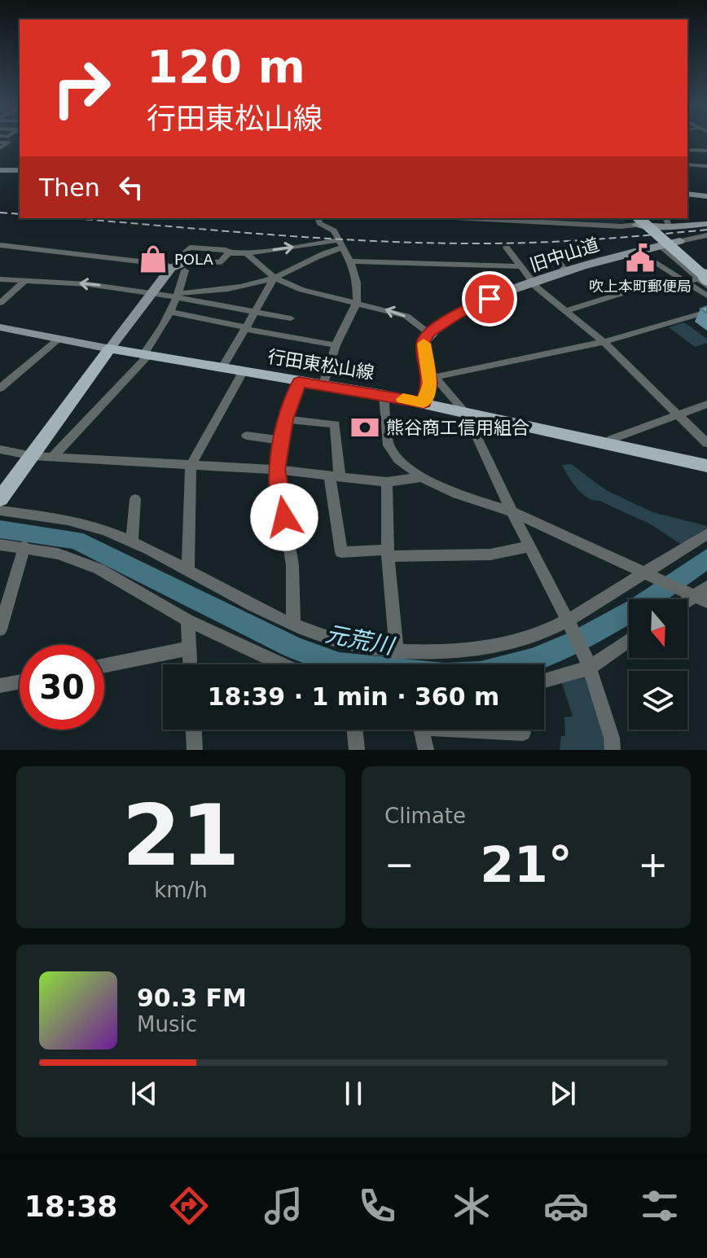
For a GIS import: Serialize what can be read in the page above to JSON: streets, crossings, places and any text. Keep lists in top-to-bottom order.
{
  "streets": {
    "main road": ["行田東松山線"],
    "street": ["旧中山道"]
  },
  "water": ["元荒川"],
  "places": {
    "public building": ["吹上本町郵便局"],
    "shop": ["POLA"],
    "bank": ["熊谷商工信用組合"]
  },
  "north": "bottom",
  "page": {
    "turn": ["120 m", "行田東松山線"],
    "then": "Then",
    "limit": "30",
    "trip": "18:39 · 1 min · 360 m",
    "tile": [
      ["21", "km/h"],
      "Climate"
    ],
    "heat": ["−", "21°", "+"],
    "song": ["90.3 FM", "Music"],
    "tabs": "18:38"
  }
}
